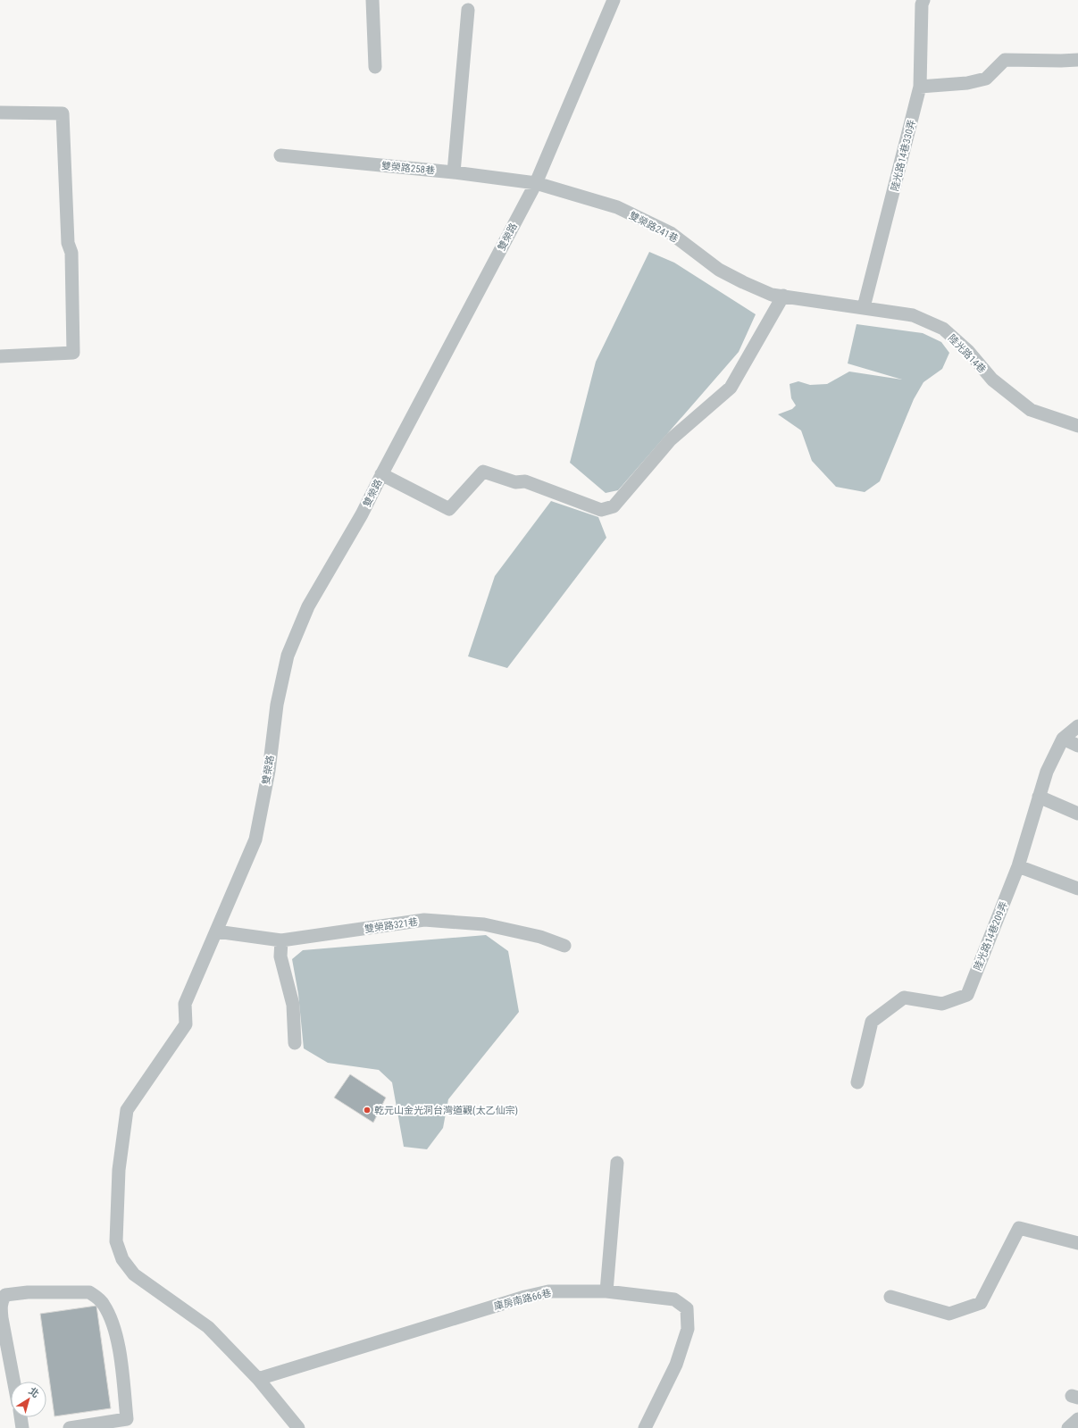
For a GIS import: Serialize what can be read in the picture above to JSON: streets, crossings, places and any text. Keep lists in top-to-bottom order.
{
  "streets": {
    "street": [
      "陸光路14巷330弄",
      "雙榮路258巷",
      "雙榮路241巷",
      "雙榮路",
      "陸光路14巷",
      "雙榮路321巷",
      "陸光路14巷209弄",
      "庫房南路66巷"
    ]
  },
  "crossings": [
    ["陸光路14巷330弄", "陸光路14巷"],
    ["雙榮路258巷", "雙榮路241巷"],
    ["雙榮路258巷", "雙榮路"],
    ["雙榮路241巷", "雙榮路"],
    ["雙榮路241巷", "陸光路14巷"],
    ["雙榮路", "雙榮路321巷"],
    ["雙榮路", "庫房南路66巷"]
  ],
  "places": ["乾元山金光洞台灣道觀(太乙仙宗)"],
  "north": "top right"
}
